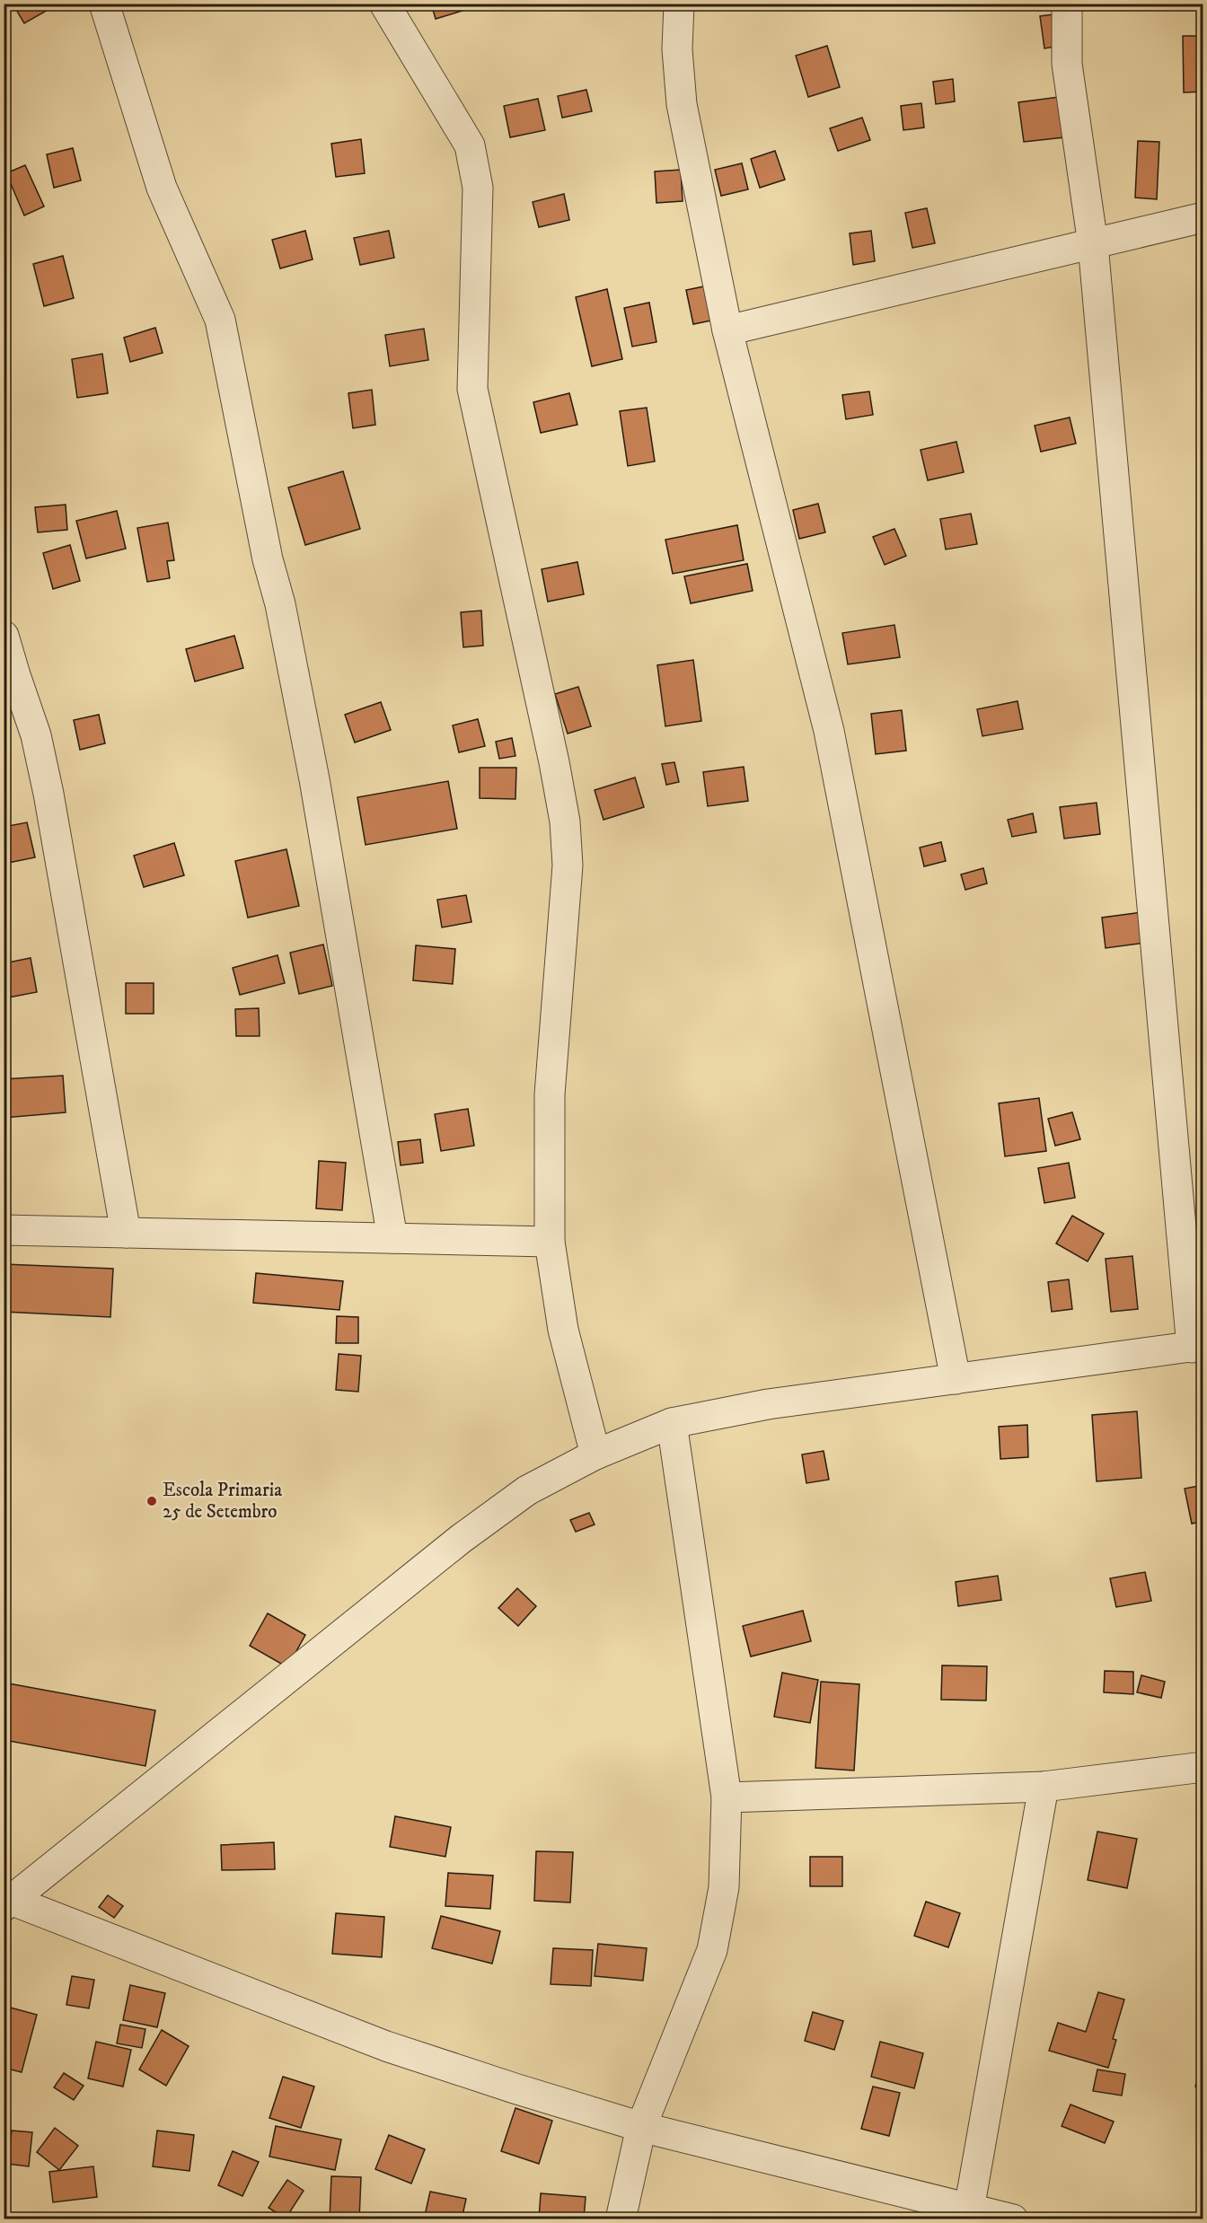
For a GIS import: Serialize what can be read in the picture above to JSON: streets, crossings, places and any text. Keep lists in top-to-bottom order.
{
  "places": ["Escola Primaria 25 de Setembro"]
}
